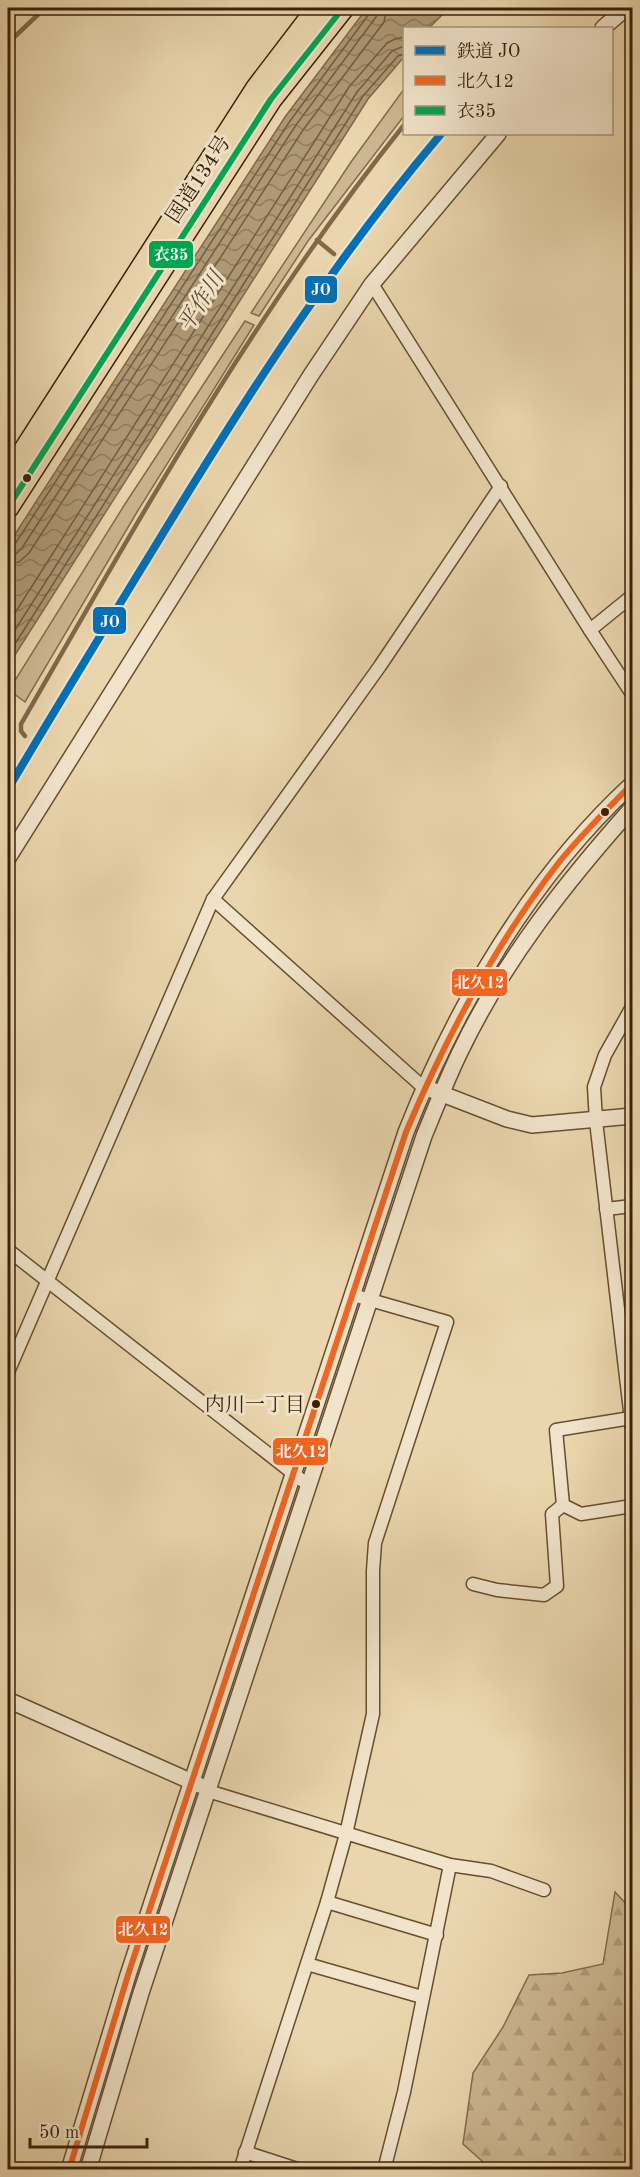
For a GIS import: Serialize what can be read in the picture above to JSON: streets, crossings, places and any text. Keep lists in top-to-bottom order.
{
  "streets": {
    "highway": ["国道134号"]
  },
  "water": ["平作川"],
  "places": ["内川一丁目"],
  "lines": ["transit line 衣35", "rail line JO", "transit line 北久12"],
  "legend": ["鉄道 JO", "北久12", "衣35"],
  "scale_bar": "50 m"
}
